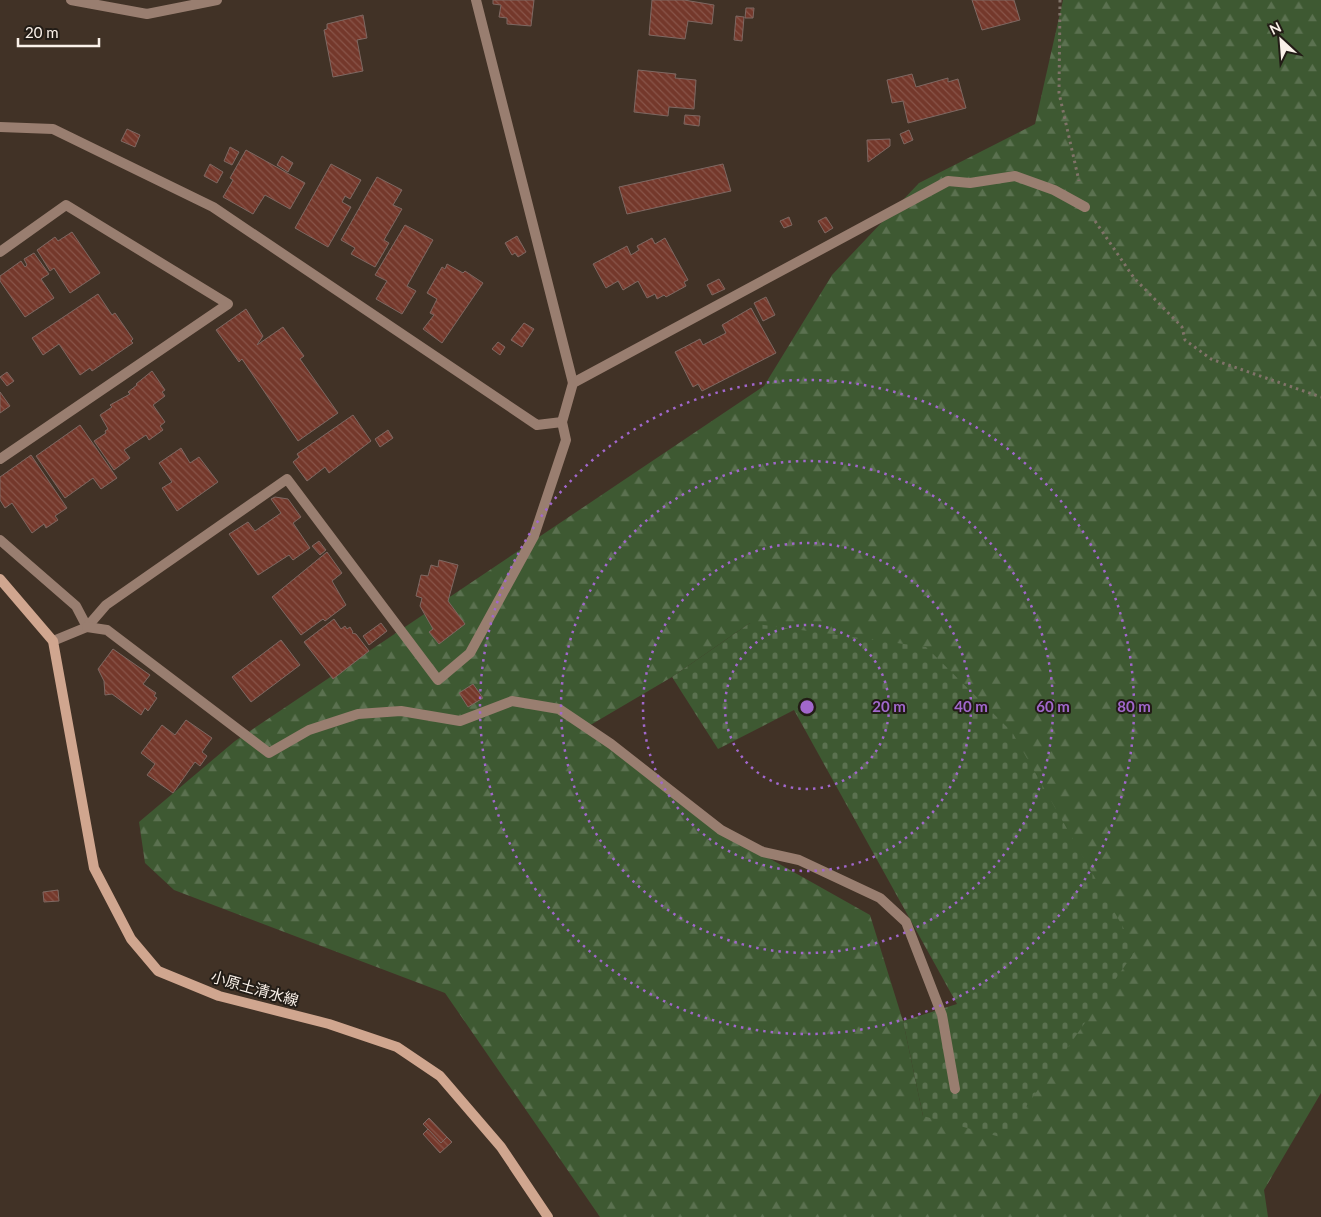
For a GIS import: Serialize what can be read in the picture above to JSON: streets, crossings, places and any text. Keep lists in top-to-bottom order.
{
  "streets": {
    "main road": ["小原土清水線"]
  },
  "scale_bar": "20 m",
  "north": "top left",
  "rings": [
    "20 m",
    "40 m",
    "60 m",
    "80 m"
  ]
}
